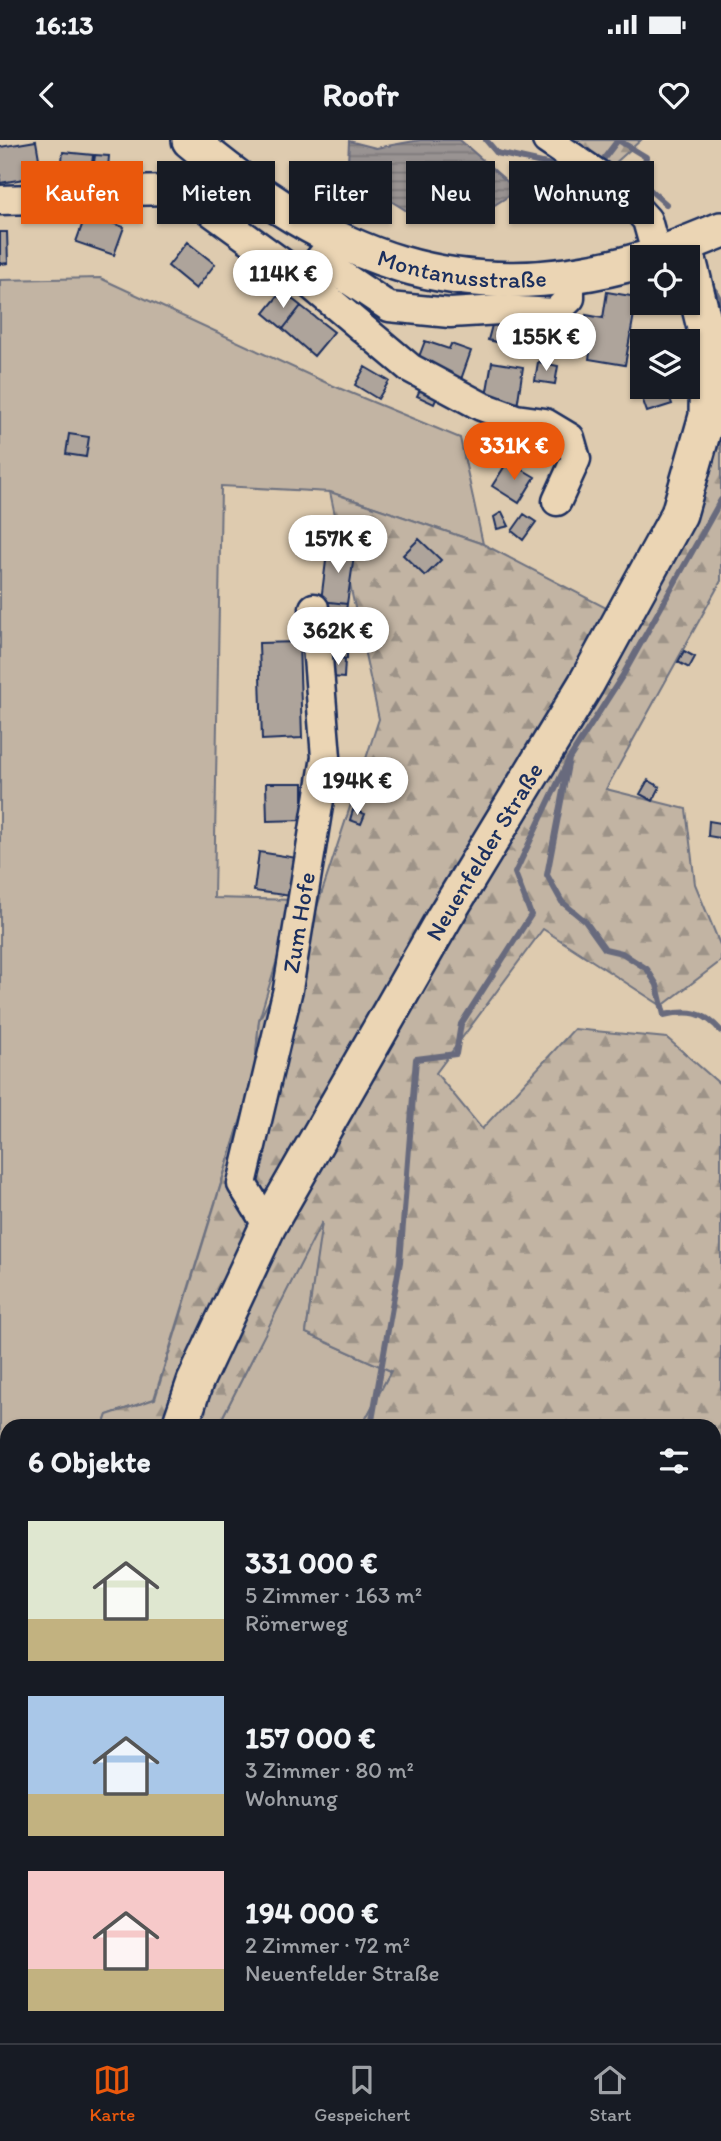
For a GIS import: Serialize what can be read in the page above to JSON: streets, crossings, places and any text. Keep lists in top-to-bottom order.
{
  "streets": {
    "main road": ["Montanusstraße", "Neuenfelder Straße"],
    "street": ["Zum Hofe"]
  },
  "crossings": [
    ["Neuenfelder Straße", "Zum Hofe"]
  ],
  "page": {
    "status": "16:13",
    "header": "Roofr",
    "chip": [
      "Kaufen",
      "Mieten",
      "Filter",
      "Neu",
      "Wohnung"
    ],
    "price": [
      "114K €",
      "155K €",
      "331K €",
      "157K €",
      "362K €",
      "194K €"
    ],
    "heading": "6 Objekte",
    "list": [
      {
        "name": "331 000 €",
        "note": "5 Zimmer · 163 m² · Römerweg"
      },
      {
        "name": "157 000 €",
        "note": "3 Zimmer · 80 m² · Wohnung"
      },
      {
        "name": "194 000 €",
        "note": "2 Zimmer · 72 m² · Neuenfelder Straße"
      }
    ],
    "tabs": ["Karte", "Gespeichert", "Start"]
  }
}
